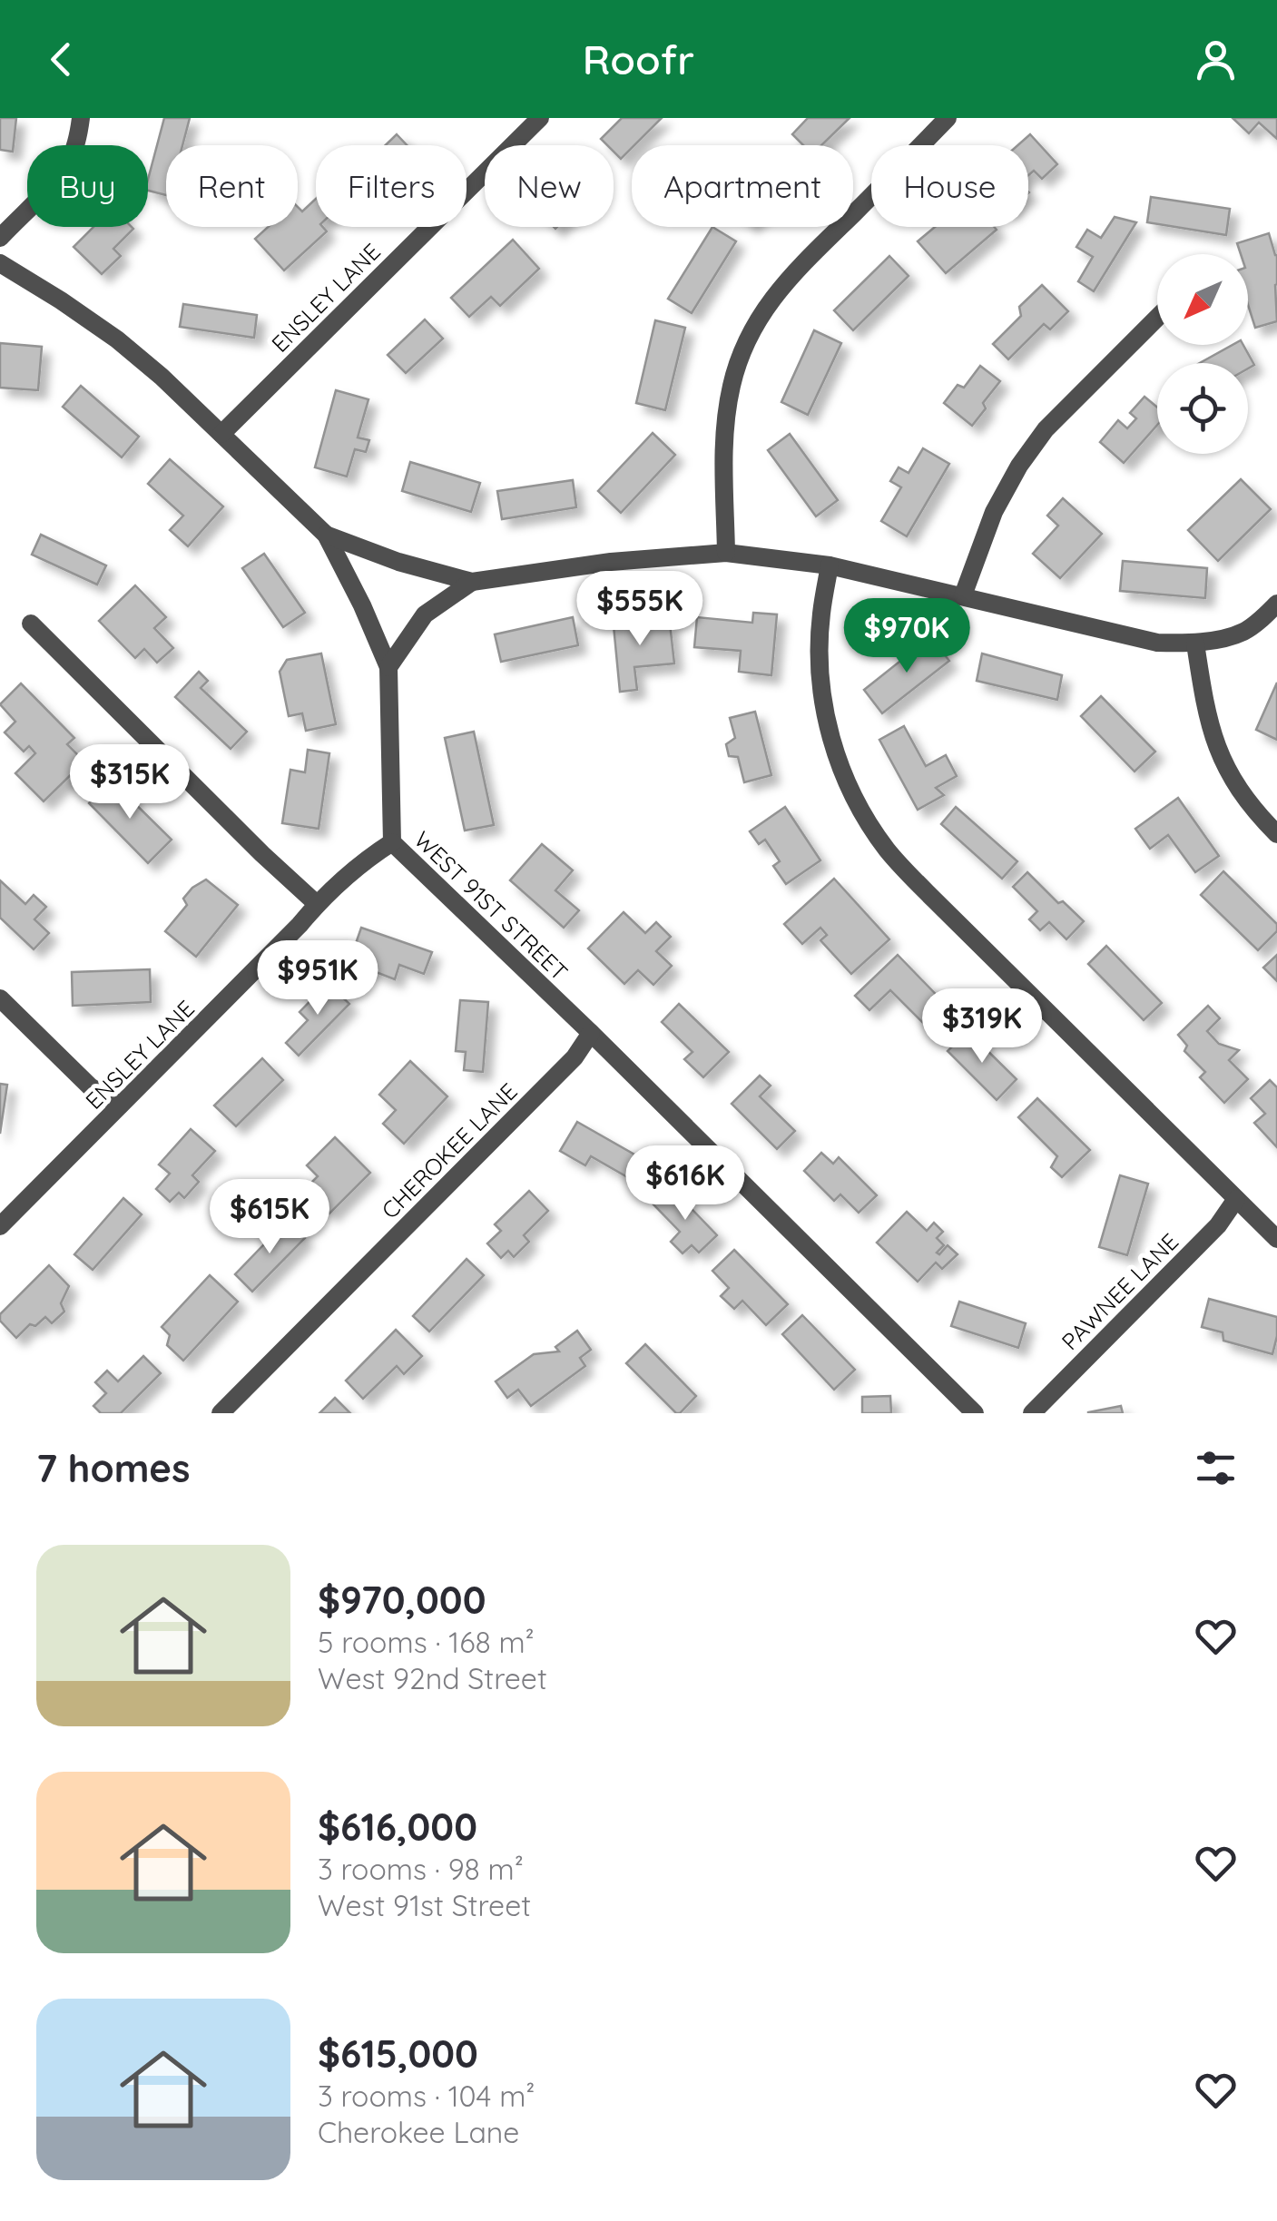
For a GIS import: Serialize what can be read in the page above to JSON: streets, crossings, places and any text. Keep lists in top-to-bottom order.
{
  "streets": {
    "street": [
      "ENSLEY LANE",
      "WEST 91ST STREET",
      "CHEROKEE LANE",
      "PAWNEE LANE"
    ]
  },
  "crossings": [
    ["ENSLEY LANE", "WEST 91ST STREET"],
    ["WEST 91ST STREET", "CHEROKEE LANE"]
  ],
  "north": "bottom left",
  "page": {
    "header": "Roofr",
    "chip": [
      "Buy",
      "Rent",
      "Filters",
      "New",
      "Apartment",
      "House"
    ],
    "price": [
      "$555K",
      "$970K",
      "$315K",
      "$951K",
      "$319K",
      "$616K",
      "$615K"
    ],
    "heading": "7 homes",
    "list": [
      {
        "name": "$970,000",
        "note": "5 rooms · 168 m² · West 92nd Street"
      },
      {
        "name": "$616,000",
        "note": "3 rooms · 98 m² · West 91st Street"
      },
      {
        "name": "$615,000",
        "note": "3 rooms · 104 m² · Cherokee Lane"
      }
    ]
  }
}
